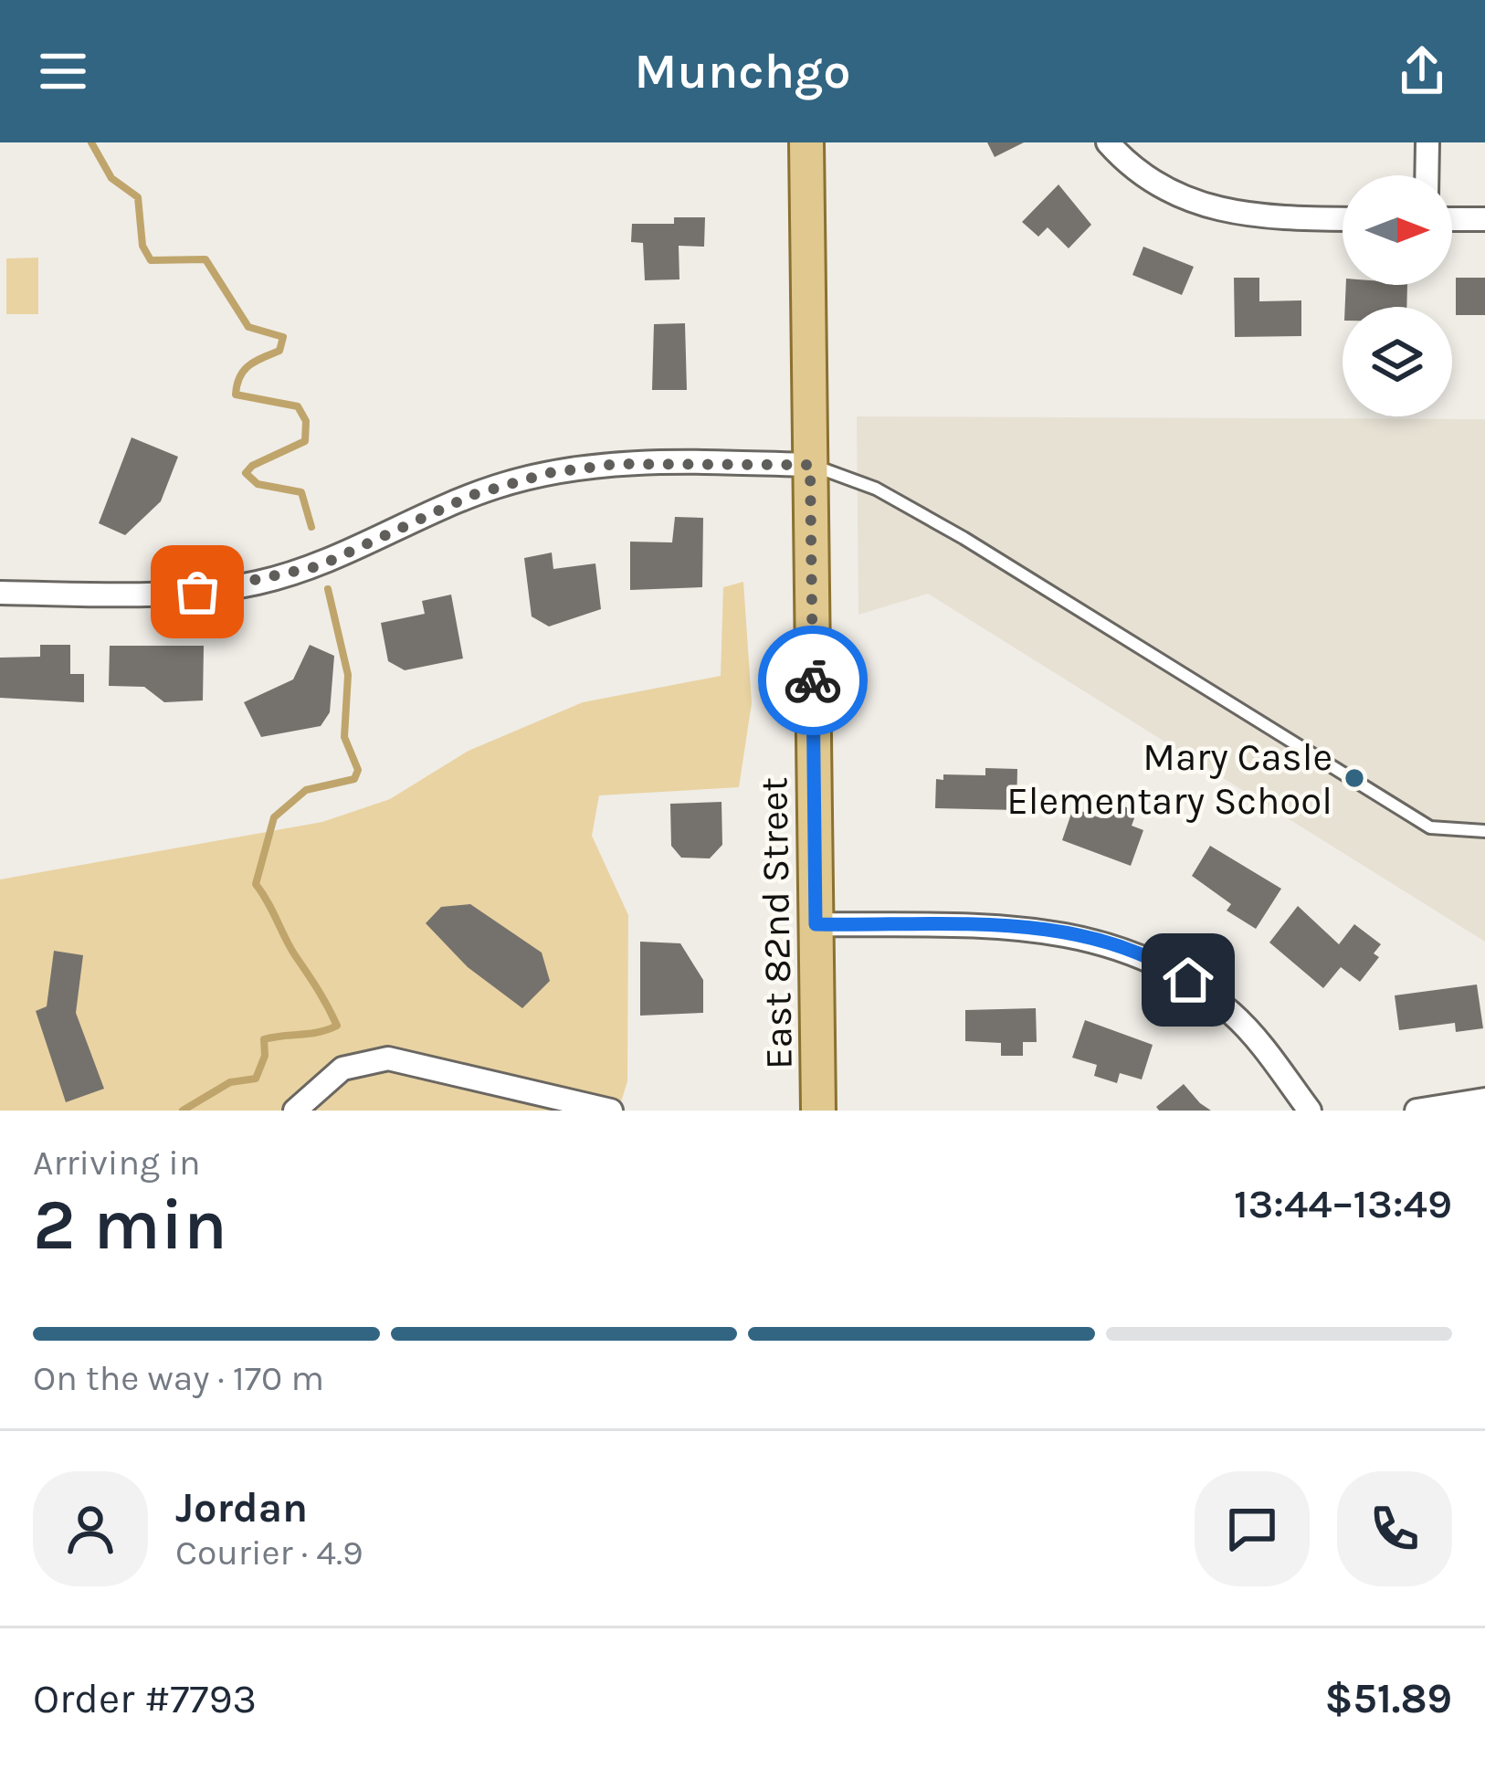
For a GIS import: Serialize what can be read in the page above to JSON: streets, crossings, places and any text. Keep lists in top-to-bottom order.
{
  "streets": {
    "main road": ["East 82nd Street"]
  },
  "places": ["Mary Casle Elementary School"],
  "north": "right",
  "page": {
    "header": "Munchgo",
    "heading": ["2 min", "Arriving in", "13:44–13:49"],
    "panel": [
      "Jordan",
      "Courier · 4.9",
      "Order #7793",
      "$51.89"
    ],
    "bar": "On the way · 170 m"
  }
}
